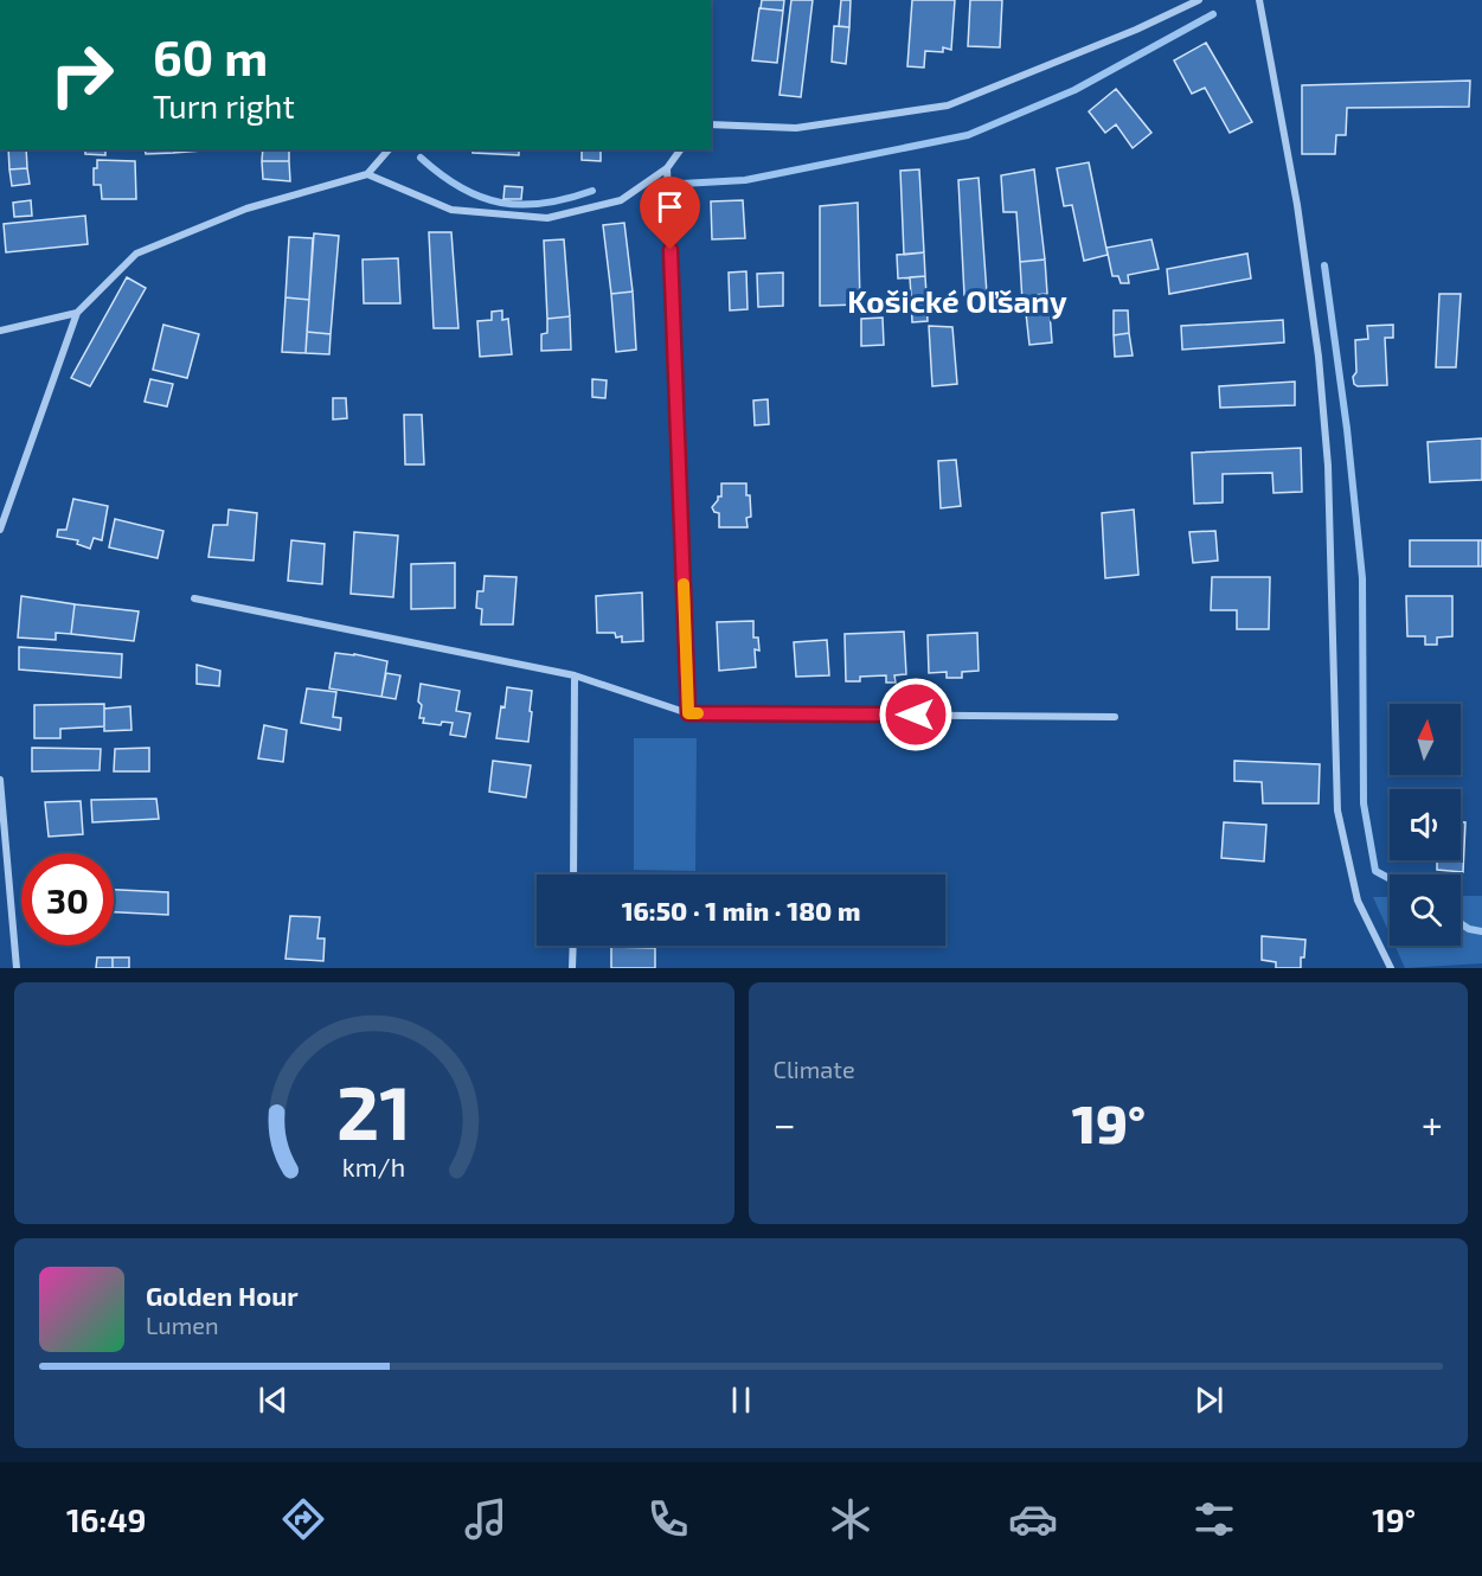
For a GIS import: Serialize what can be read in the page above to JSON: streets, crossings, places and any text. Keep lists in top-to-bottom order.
{
  "districts": ["Košické Oľšany"],
  "north": "top",
  "page": {
    "turn": ["60 m", "Turn right"],
    "limit": "30",
    "trip": "16:50 · 1 min · 180 m",
    "tile": "Climate",
    "heat": ["−", "19°", "+"],
    "song": ["Golden Hour", "Lumen"],
    "tabs": ["16:49", "19°"],
    "gauge": ["21", "km/h"]
  }
}
